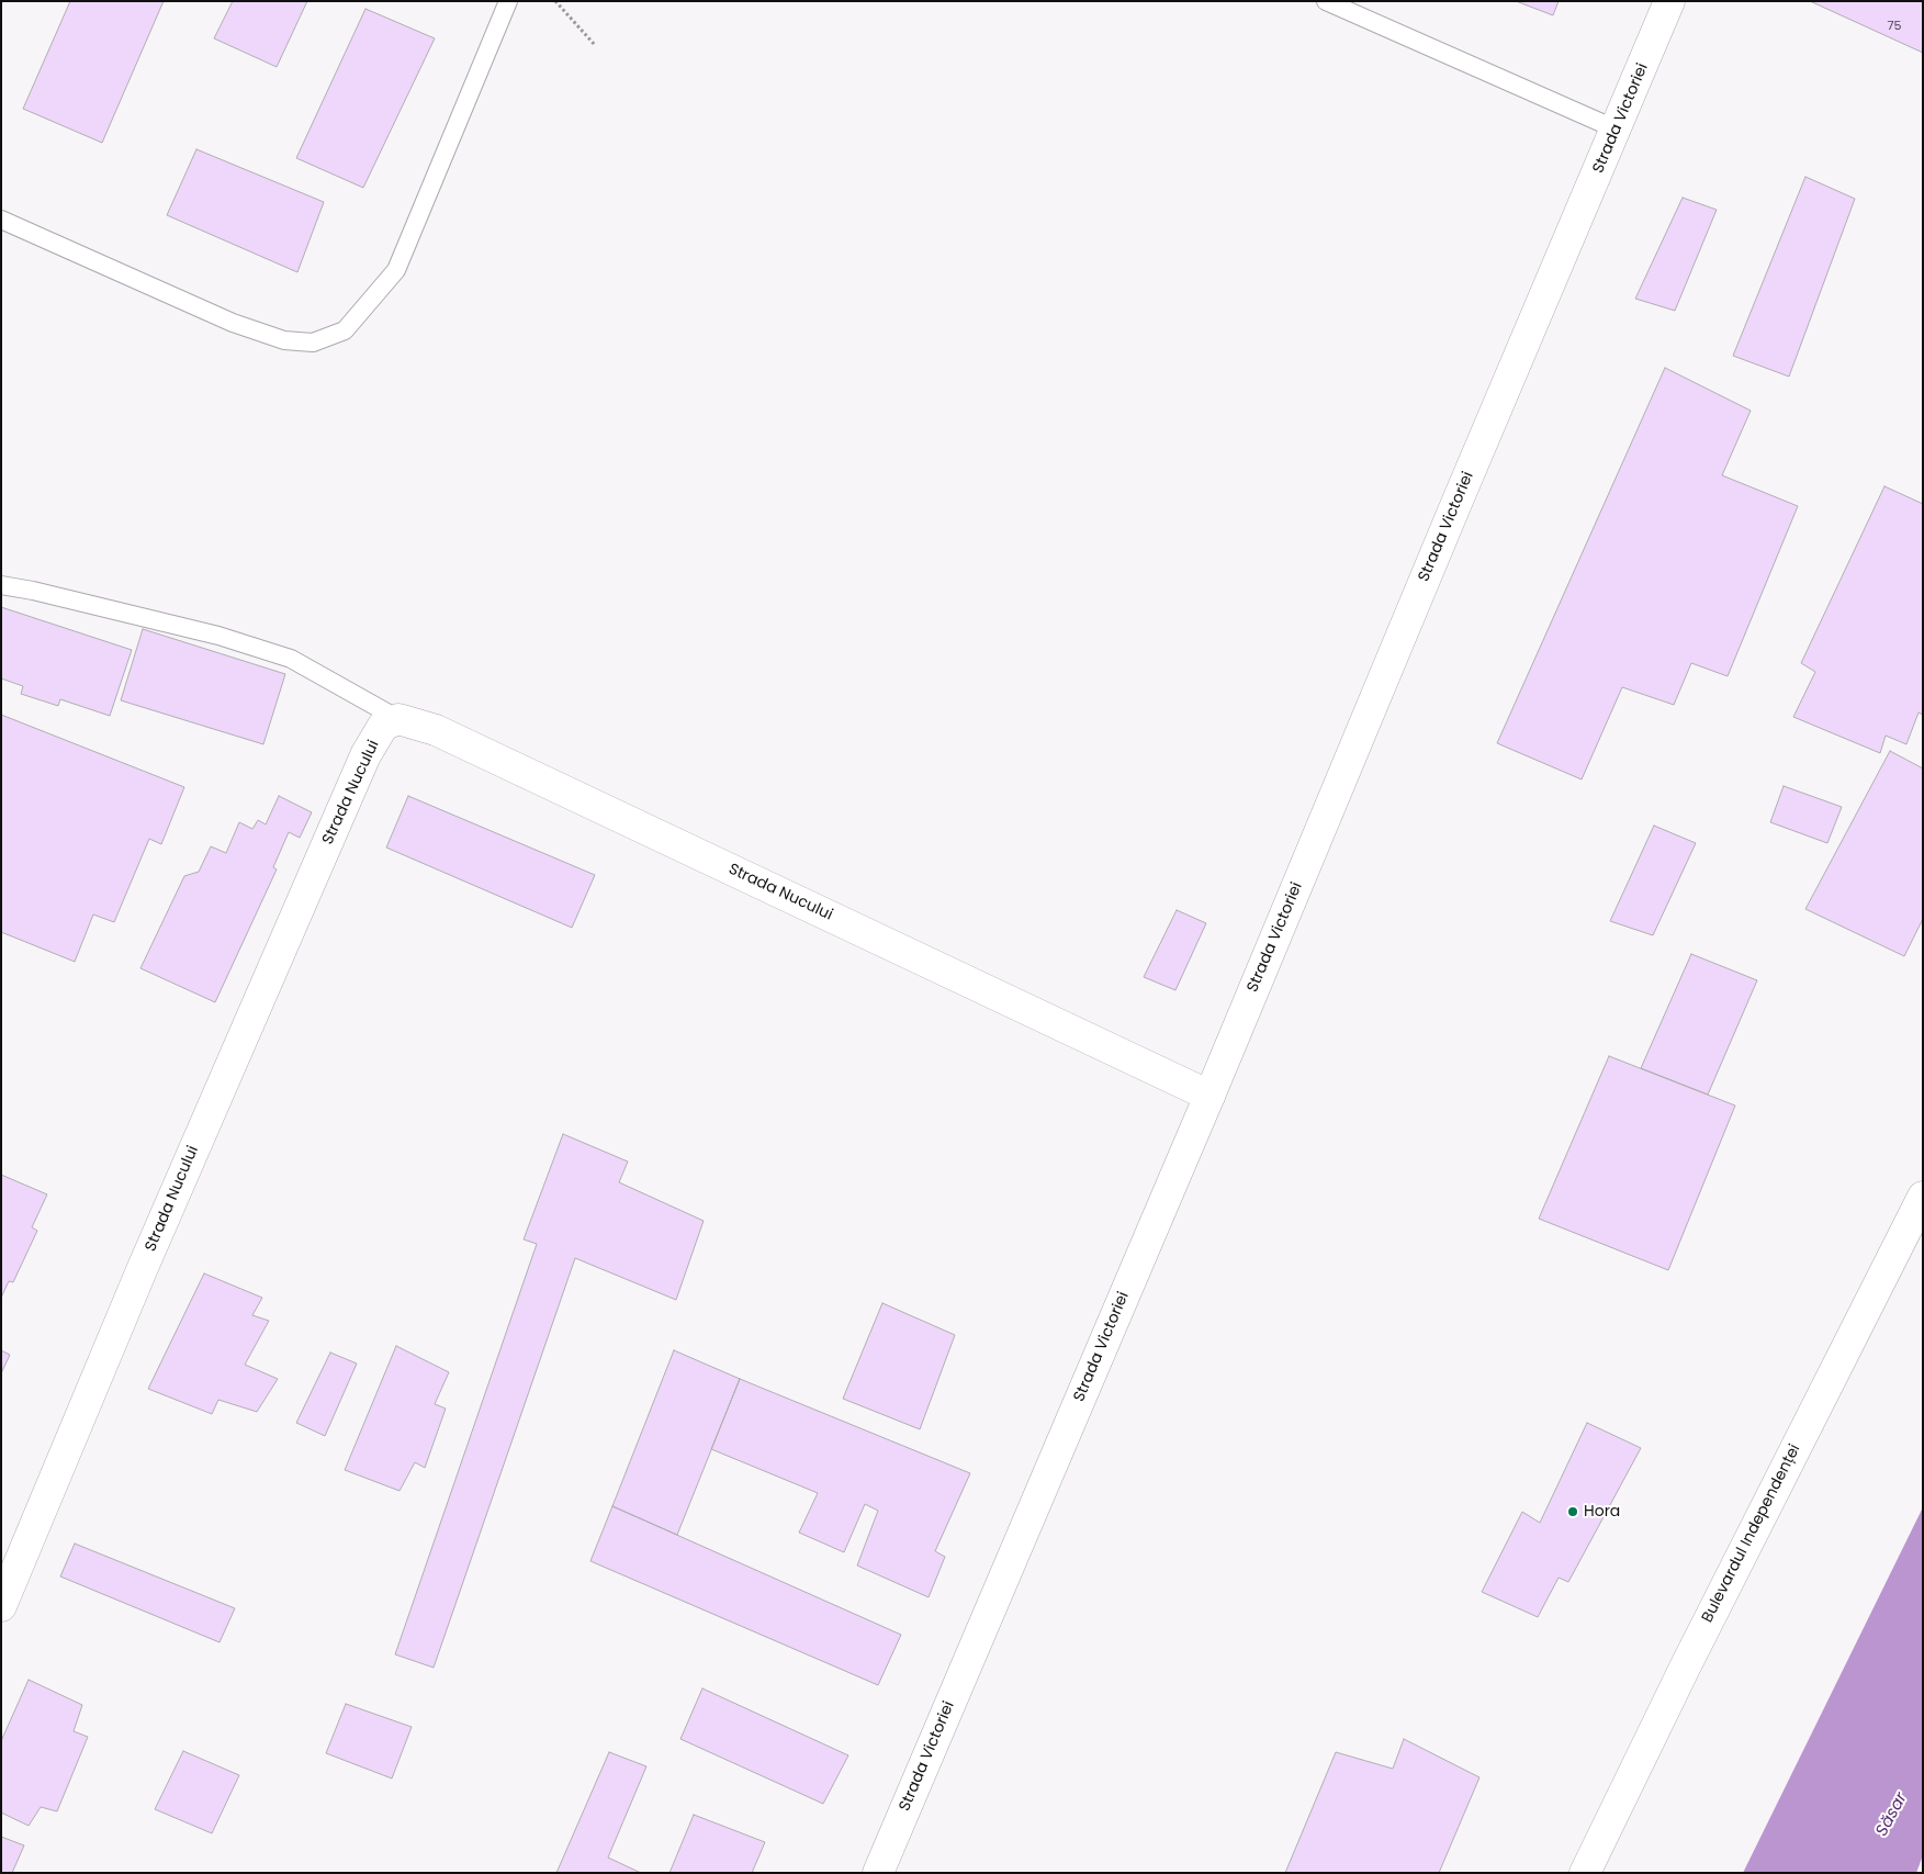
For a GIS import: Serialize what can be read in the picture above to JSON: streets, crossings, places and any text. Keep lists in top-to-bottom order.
{
  "streets": {
    "street": ["Strada Victoriei", "Strada Nucului", "Bulevardul Independenței"]
  },
  "crossings": [
    ["Strada Victoriei", "Strada Nucului"]
  ],
  "water": ["Săsar"],
  "places": ["Hora"],
  "house_numbers": ["75"]
}
